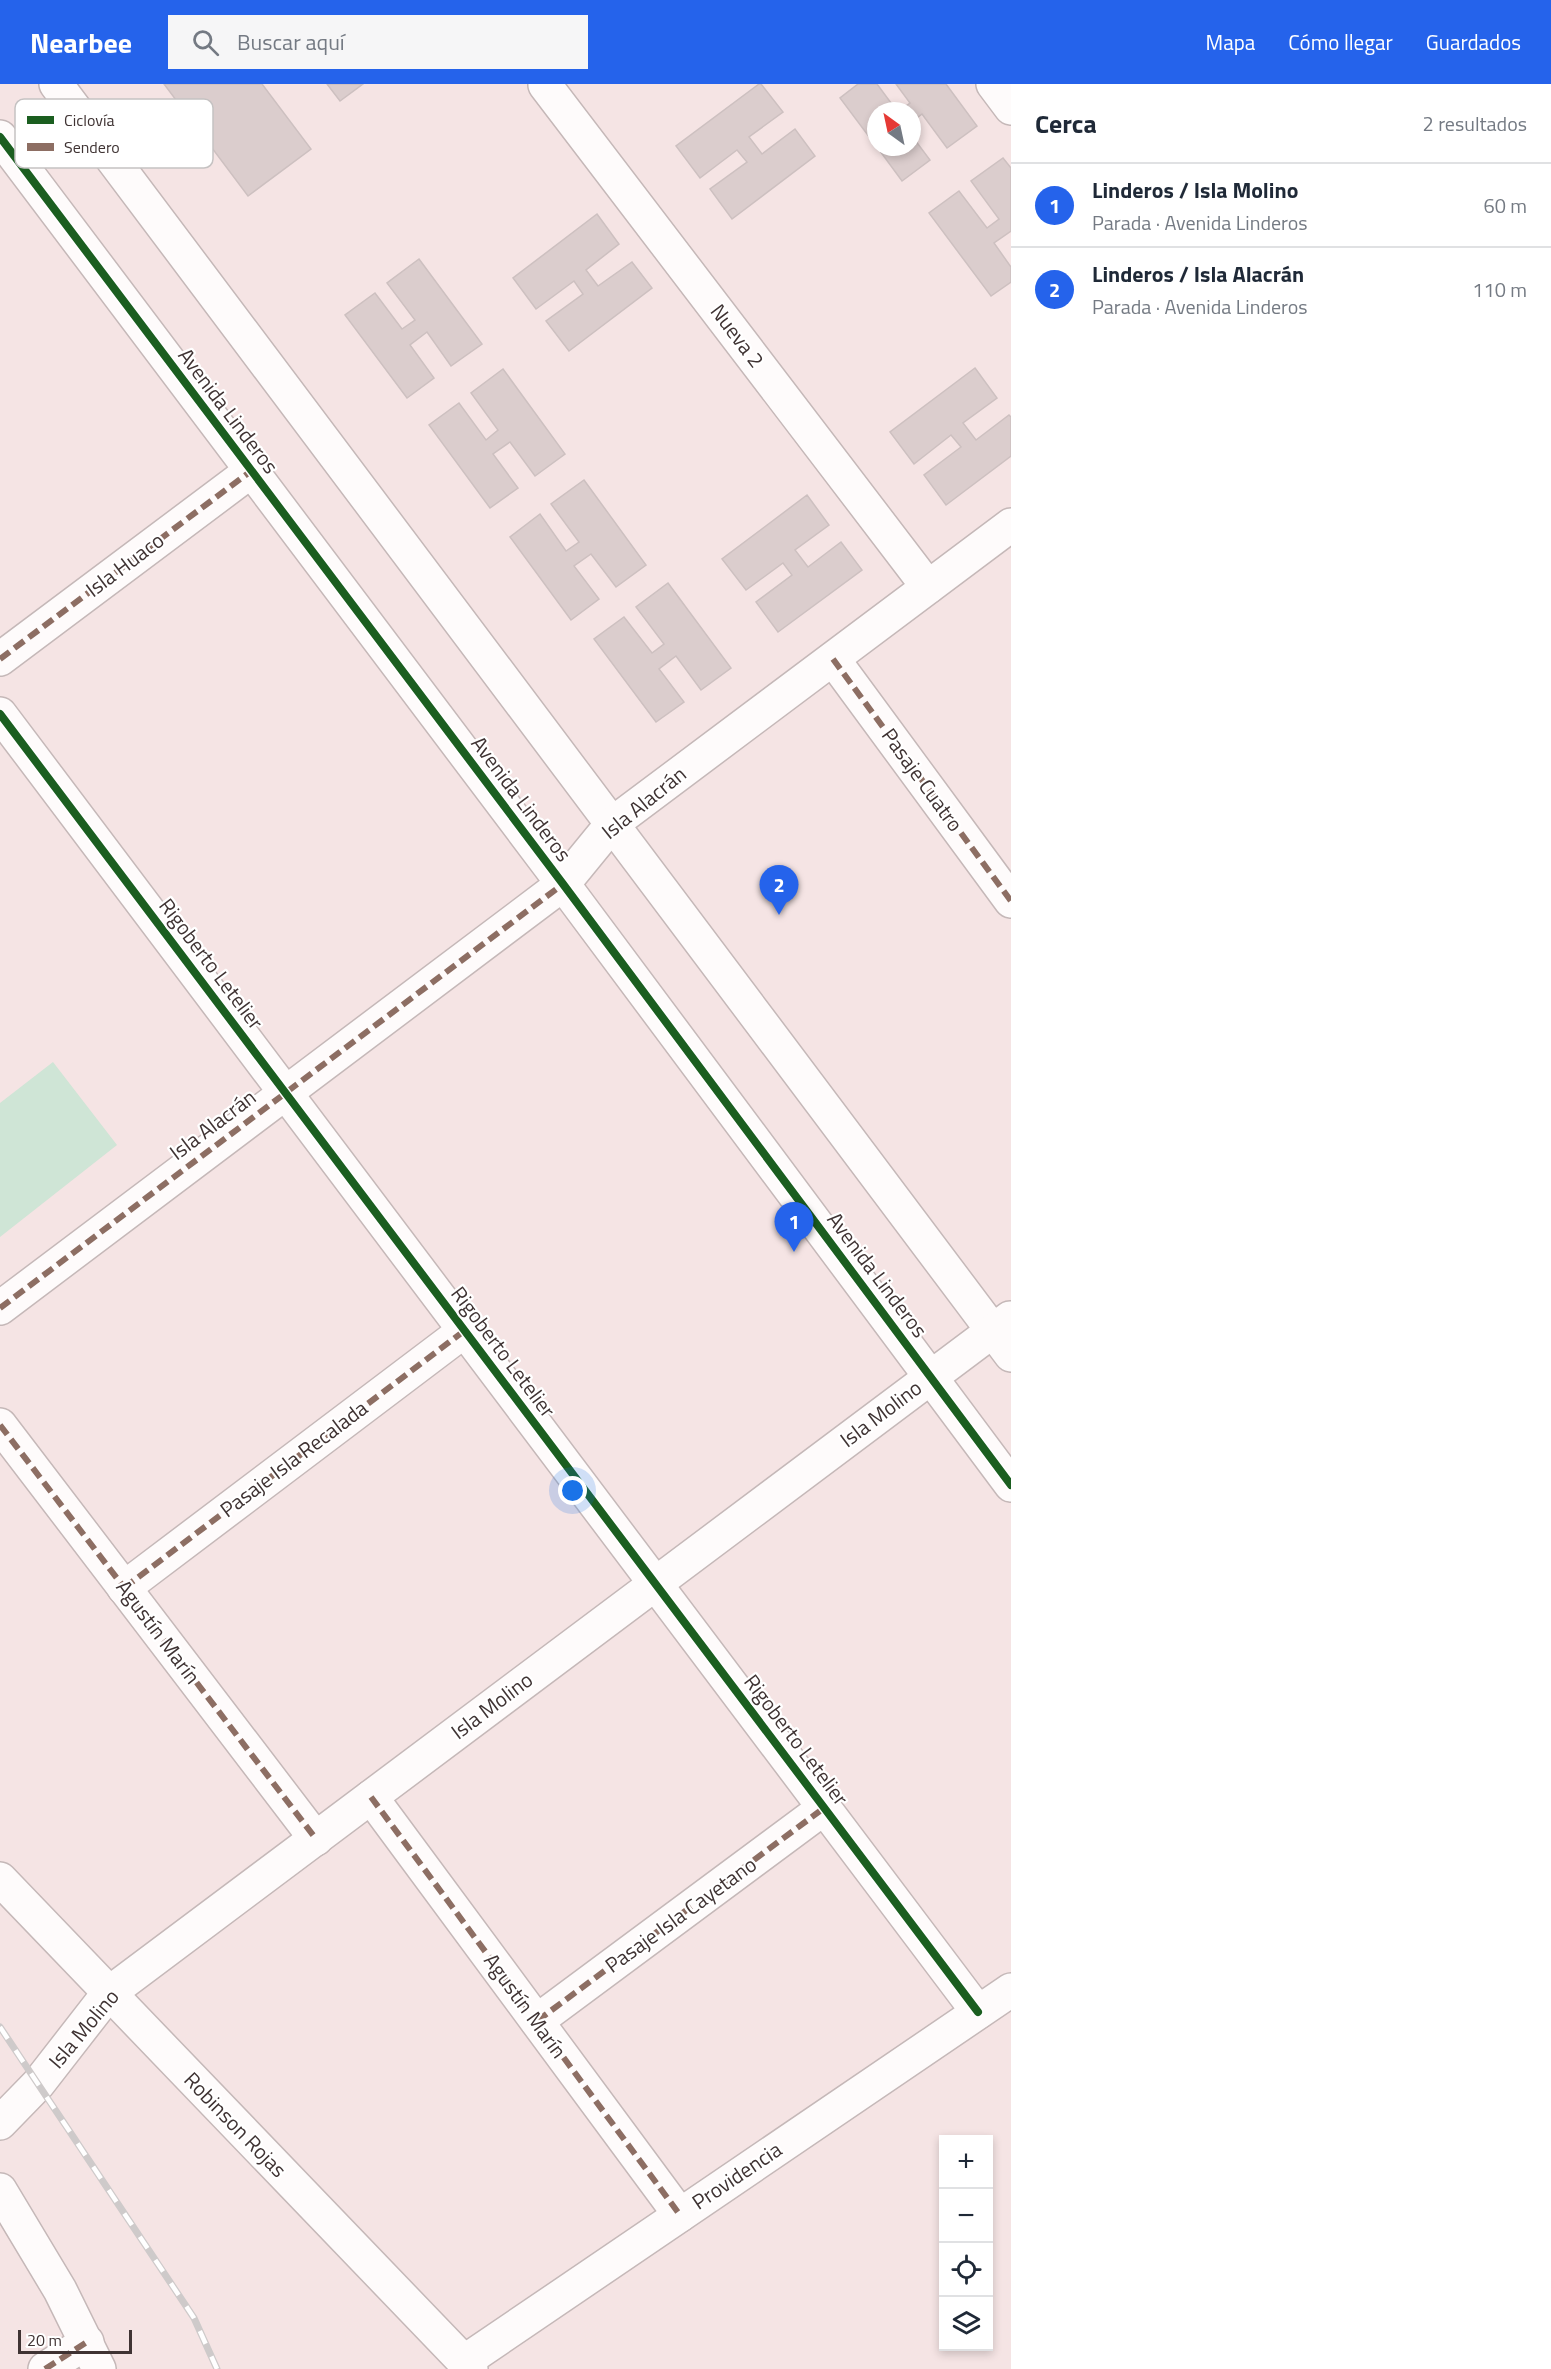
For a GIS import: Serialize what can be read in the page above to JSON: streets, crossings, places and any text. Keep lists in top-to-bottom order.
{
  "streets": {
    "street": [
      "Nueva 2",
      "Avenida Linderos",
      "Isla Huaco",
      "Pasaje Cuatro",
      "Isla Alacrán",
      "Rigoberto Letelier",
      "Isla Molino",
      "Pasaje Isla Recalada",
      "Agustín Marín",
      "Pasaje Isla Cayetano",
      "Robinson Rojas",
      "Providencia"
    ]
  },
  "crossings": [
    ["Nueva 2", "Isla Alacrán"],
    ["Avenida Linderos", "Isla Huaco"],
    ["Avenida Linderos", "Isla Alacrán"],
    ["Avenida Linderos", "Isla Molino"],
    ["Pasaje Cuatro", "Isla Alacrán"],
    ["Isla Alacrán", "Rigoberto Letelier"],
    ["Rigoberto Letelier", "Isla Molino"],
    ["Rigoberto Letelier", "Pasaje Isla Recalada"],
    ["Rigoberto Letelier", "Pasaje Isla Cayetano"],
    ["Rigoberto Letelier", "Providencia"],
    ["Isla Molino", "Agustín Marín"],
    ["Isla Molino", "Robinson Rojas"],
    ["Pasaje Isla Recalada", "Agustín Marín"],
    ["Agustín Marín", "Pasaje Isla Cayetano"],
    ["Agustín Marín", "Providencia"],
    ["Robinson Rojas", "Providencia"]
  ],
  "legend": ["Ciclovía", "Sendero"],
  "scale_bar": "20 m",
  "north": "top left",
  "page": {
    "header": "Nearbee",
    "search": "Buscar aquí",
    "nav": ["Mapa", "Cómo llegar", "Guardados"],
    "heading": ["Cerca", "2 resultados"],
    "list": [
      {
        "mark": "1",
        "name": "Linderos / Isla Molino",
        "note": "Parada · Avenida Linderos",
        "value": "60 m"
      },
      {
        "mark": "2",
        "name": "Linderos / Isla Alacrán",
        "note": "Parada · Avenida Linderos",
        "value": "110 m"
      }
    ],
    "pins": ["2", "1"],
    "map_buttons": ["+", "−"],
    "scale": "20 m"
  }
}
